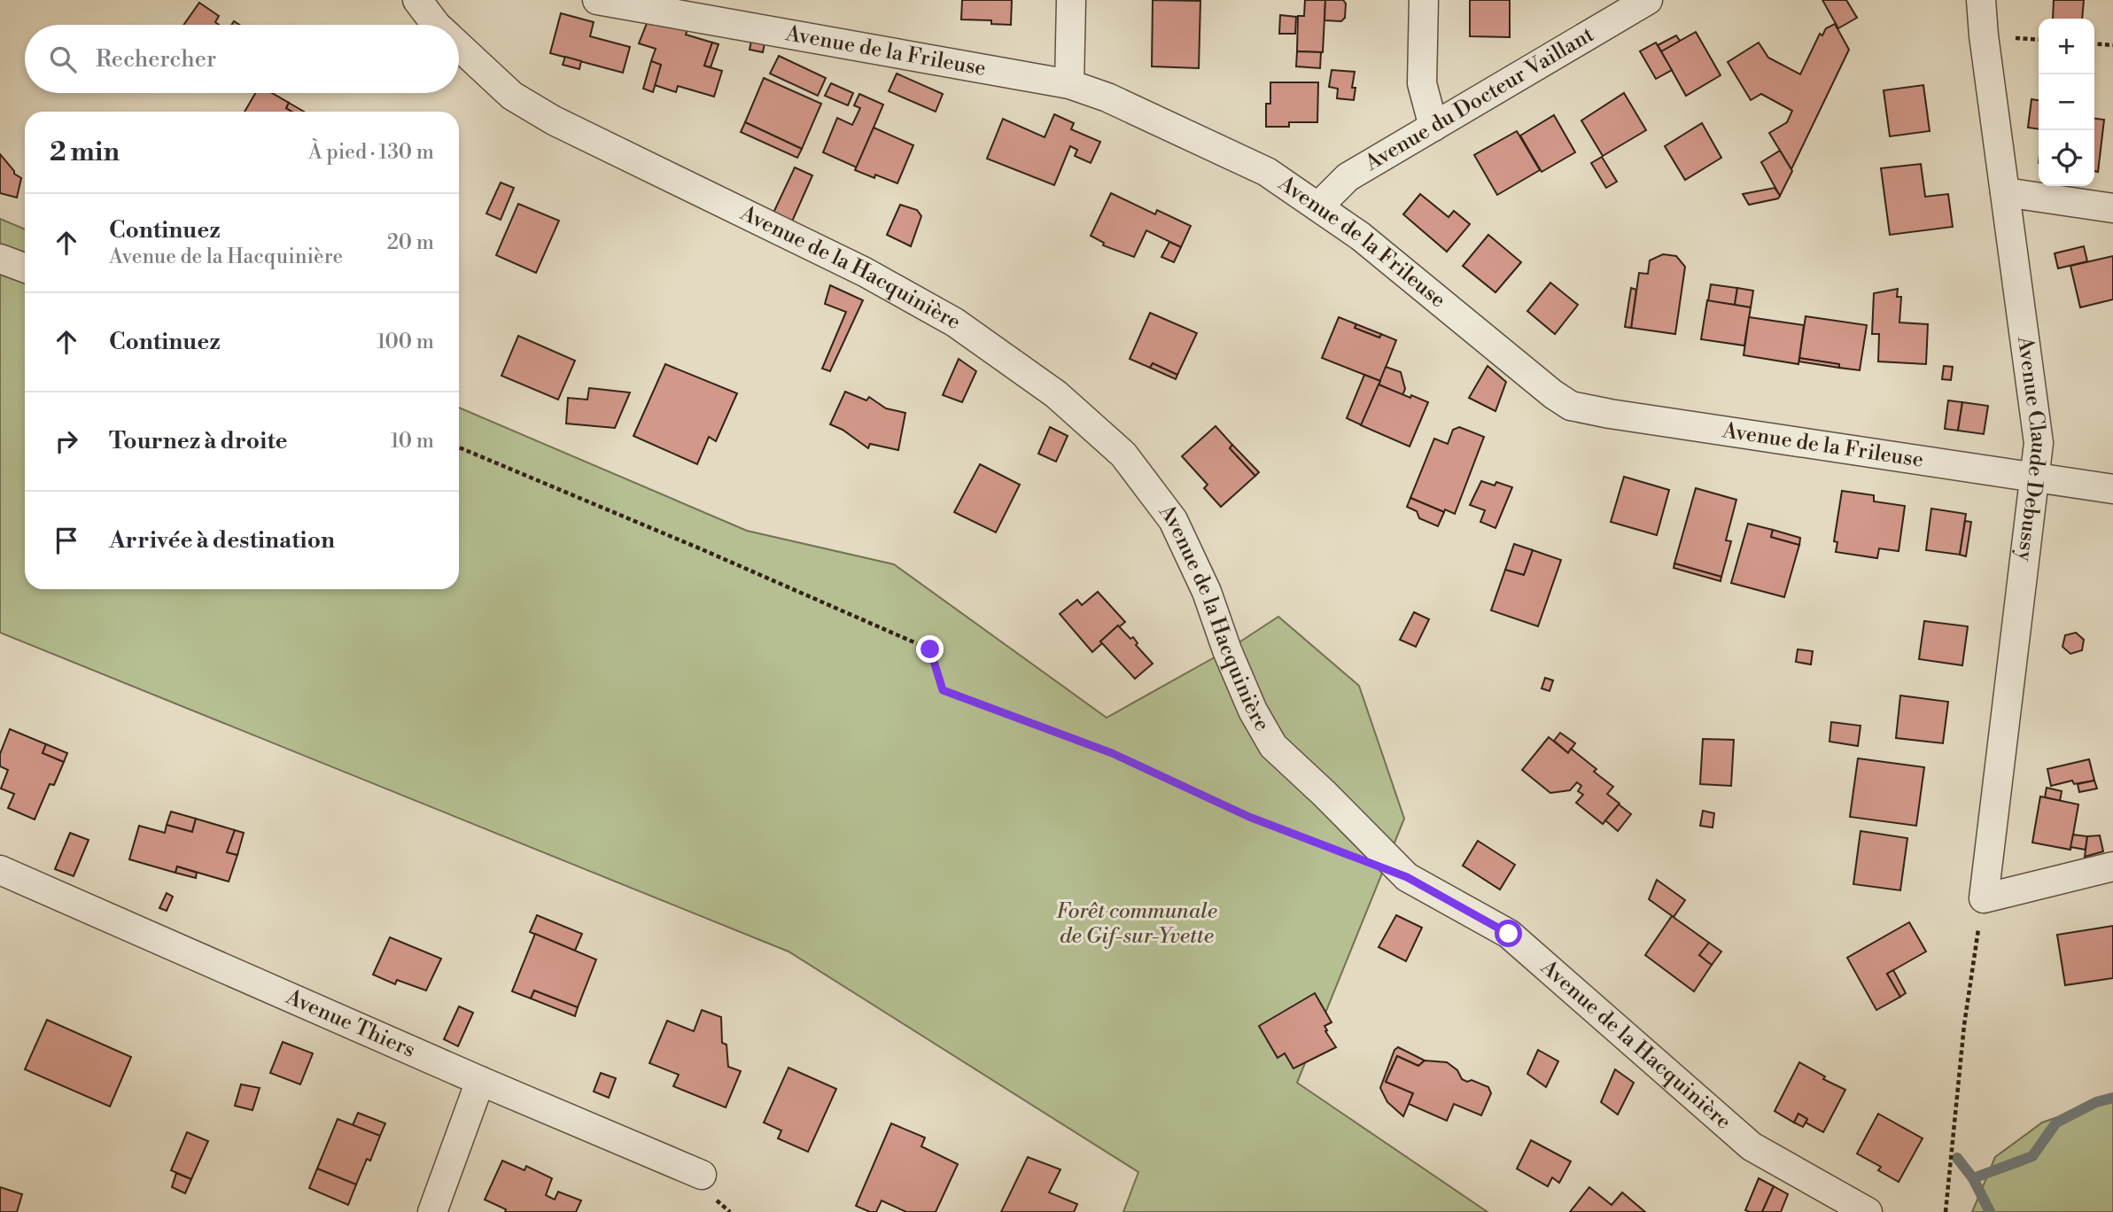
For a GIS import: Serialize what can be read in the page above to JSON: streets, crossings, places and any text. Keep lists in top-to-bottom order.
{
  "streets": {
    "street": [
      "Avenue de la Frileuse",
      "Avenue du Docteur Vaillant",
      "Avenue de la Hacquinière",
      "Avenue Claude Debussy",
      "Avenue Thiers"
    ]
  },
  "crossings": [
    ["Avenue de la Frileuse", "Avenue du Docteur Vaillant"],
    ["Avenue de la Frileuse", "Avenue Claude Debussy"]
  ],
  "parks": ["Forêt communale de Gif-sur-Yvette"],
  "page": {
    "map_buttons": ["+", "−"],
    "search": "Rechercher",
    "heading": ["2 min", "À pied · 130 m"],
    "list": [
      ["Continuez", "Avenue de la Hacquinière", "20 m"],
      ["Continuez", "100 m"],
      ["Tournez à droite", "10 m"],
      "Arrivée à destination"
    ]
  }
}
